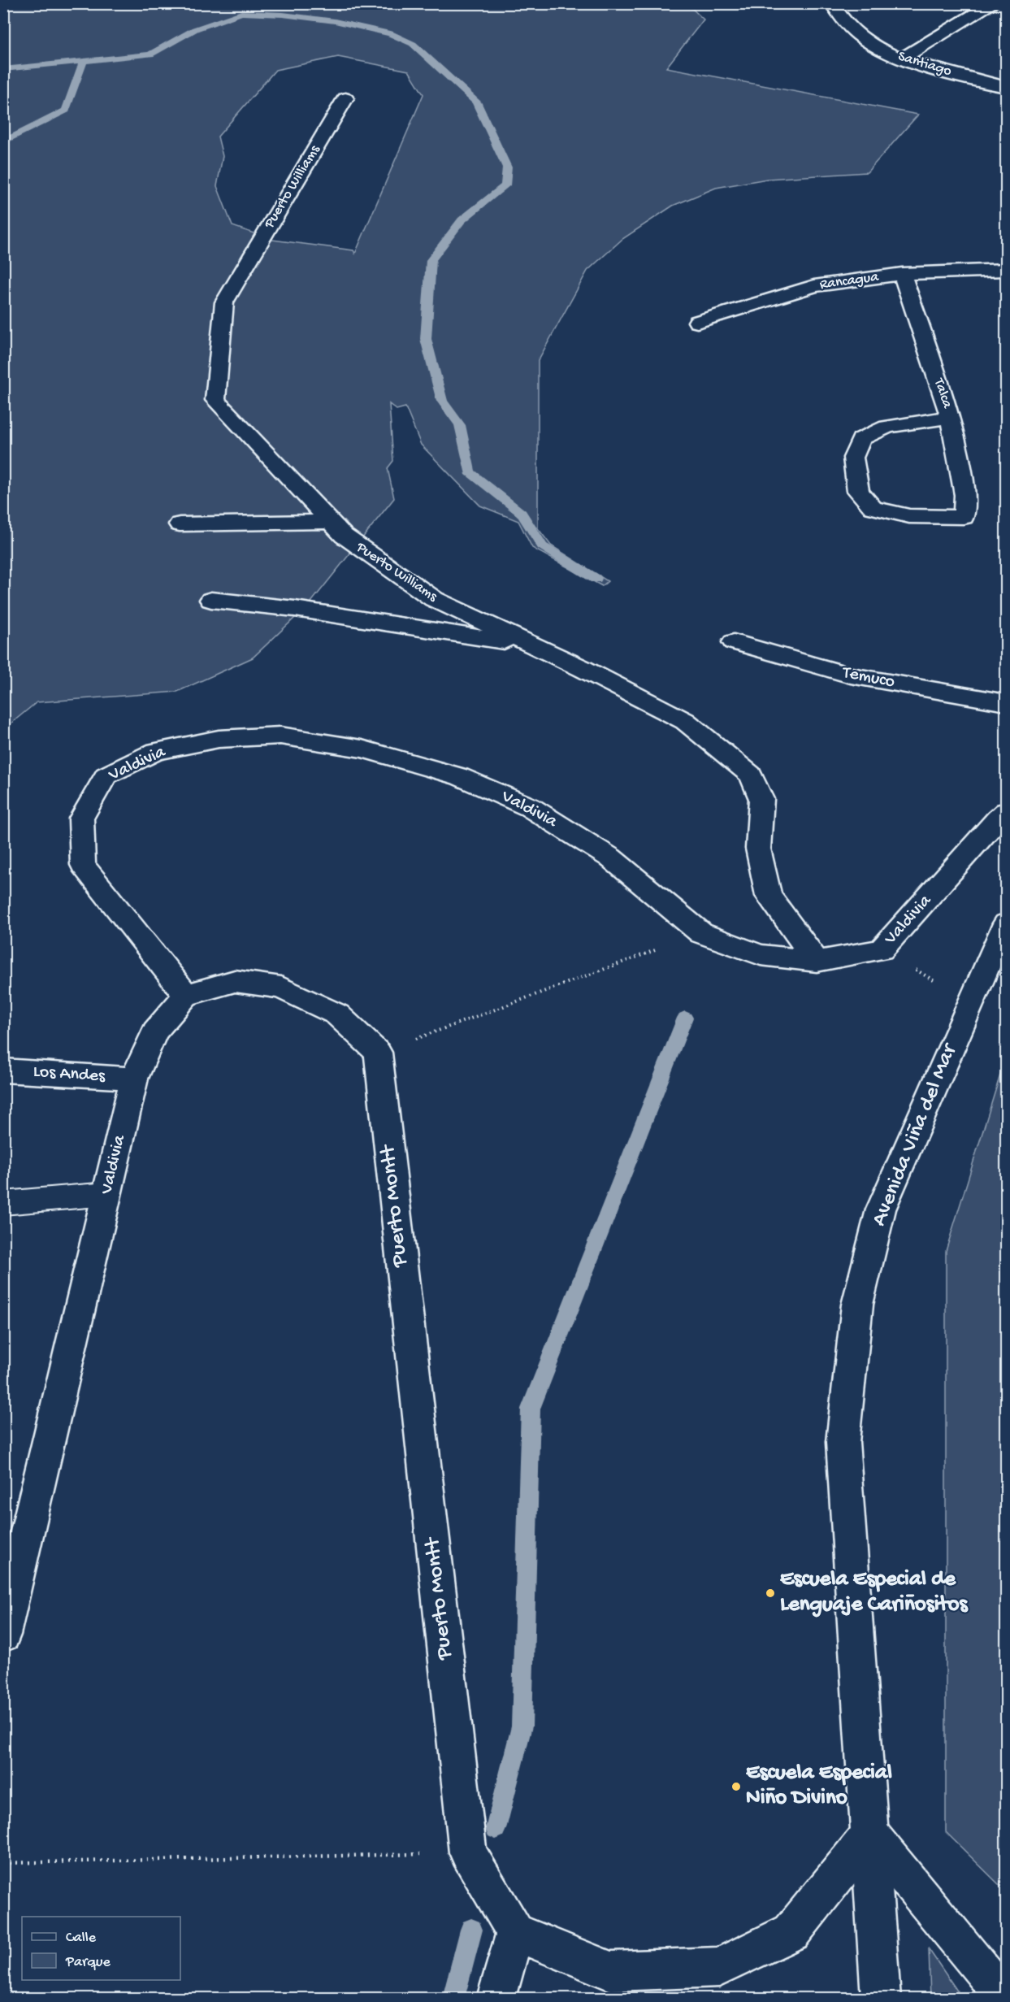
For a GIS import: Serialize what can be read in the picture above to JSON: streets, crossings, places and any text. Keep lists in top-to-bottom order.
{
  "streets": {
    "street": [
      "Santiago",
      "Puerto Williams",
      "Rancagua",
      "Talca",
      "Temuco",
      "Valdivia",
      "Los Andes",
      "Avenida Viña del Mar",
      "Puerto Montt"
    ]
  },
  "crossings": [
    ["Puerto Williams", "Valdivia"],
    ["Rancagua", "Talca"],
    ["Valdivia", "Los Andes"]
  ],
  "places": ["Escuela Especial de Lenguaje Cariñositos", "Escuela Especial Niño Divino"],
  "legend": ["Calle", "Parque"]
}
